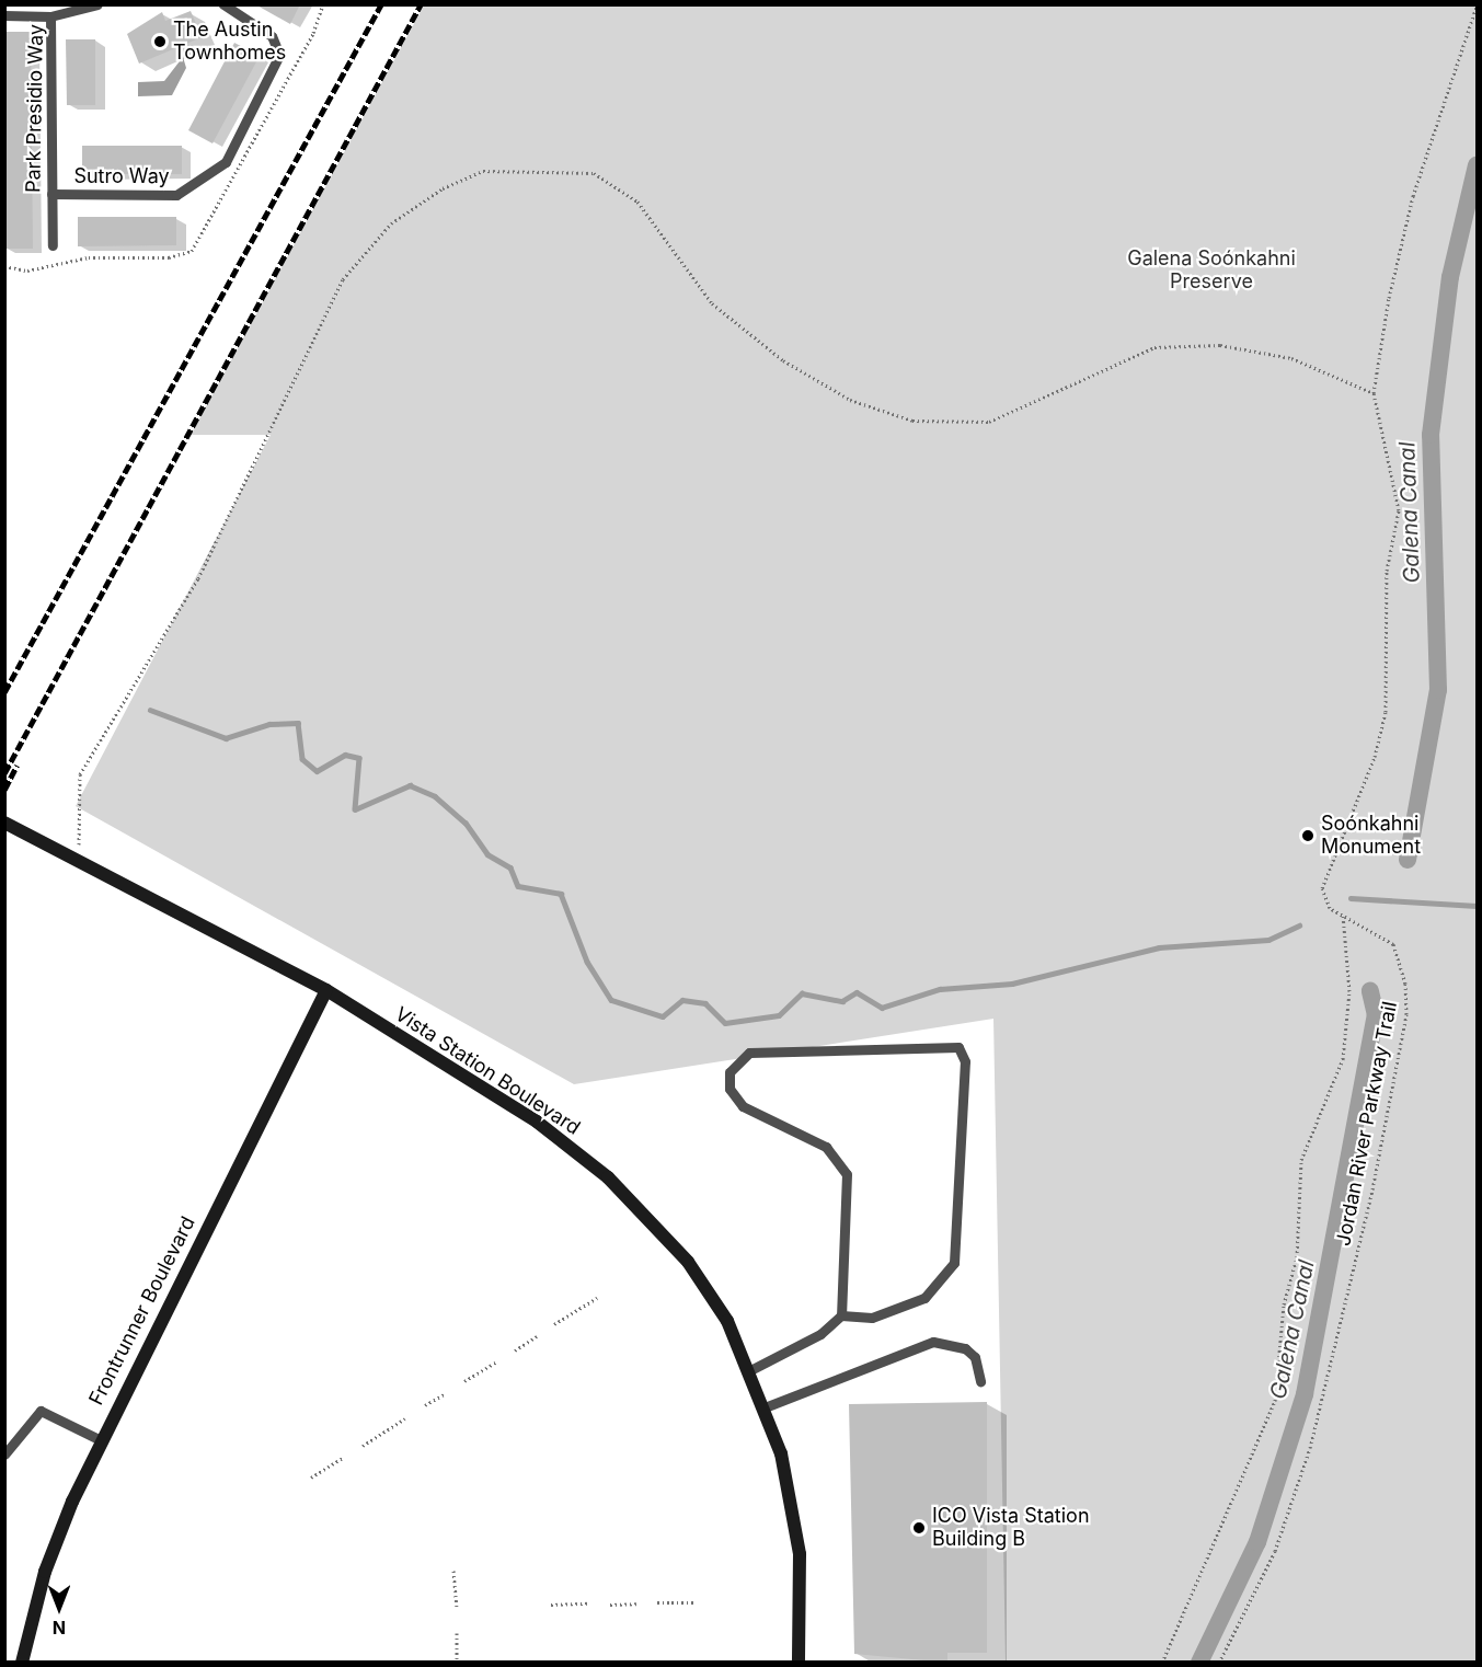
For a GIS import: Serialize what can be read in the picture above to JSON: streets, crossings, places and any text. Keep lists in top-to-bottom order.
{
  "streets": {
    "street": ["Vista Station Boulevard", "Frontrunner Boulevard"],
    "lane": ["Park Presidio Way", "Sutro Way"],
    "path": ["Jordan River Parkway Trail"]
  },
  "crossings": [
    ["Park Presidio Way", "Sutro Way"],
    ["Vista Station Boulevard", "Frontrunner Boulevard"]
  ],
  "water": ["Galena Canal"],
  "parks": ["Galena Soónkahni Preserve"],
  "places": ["The Austin Townhomes", "Soónkahni Monument", "ICO Vista Station Building B"],
  "north": "bottom"
}
